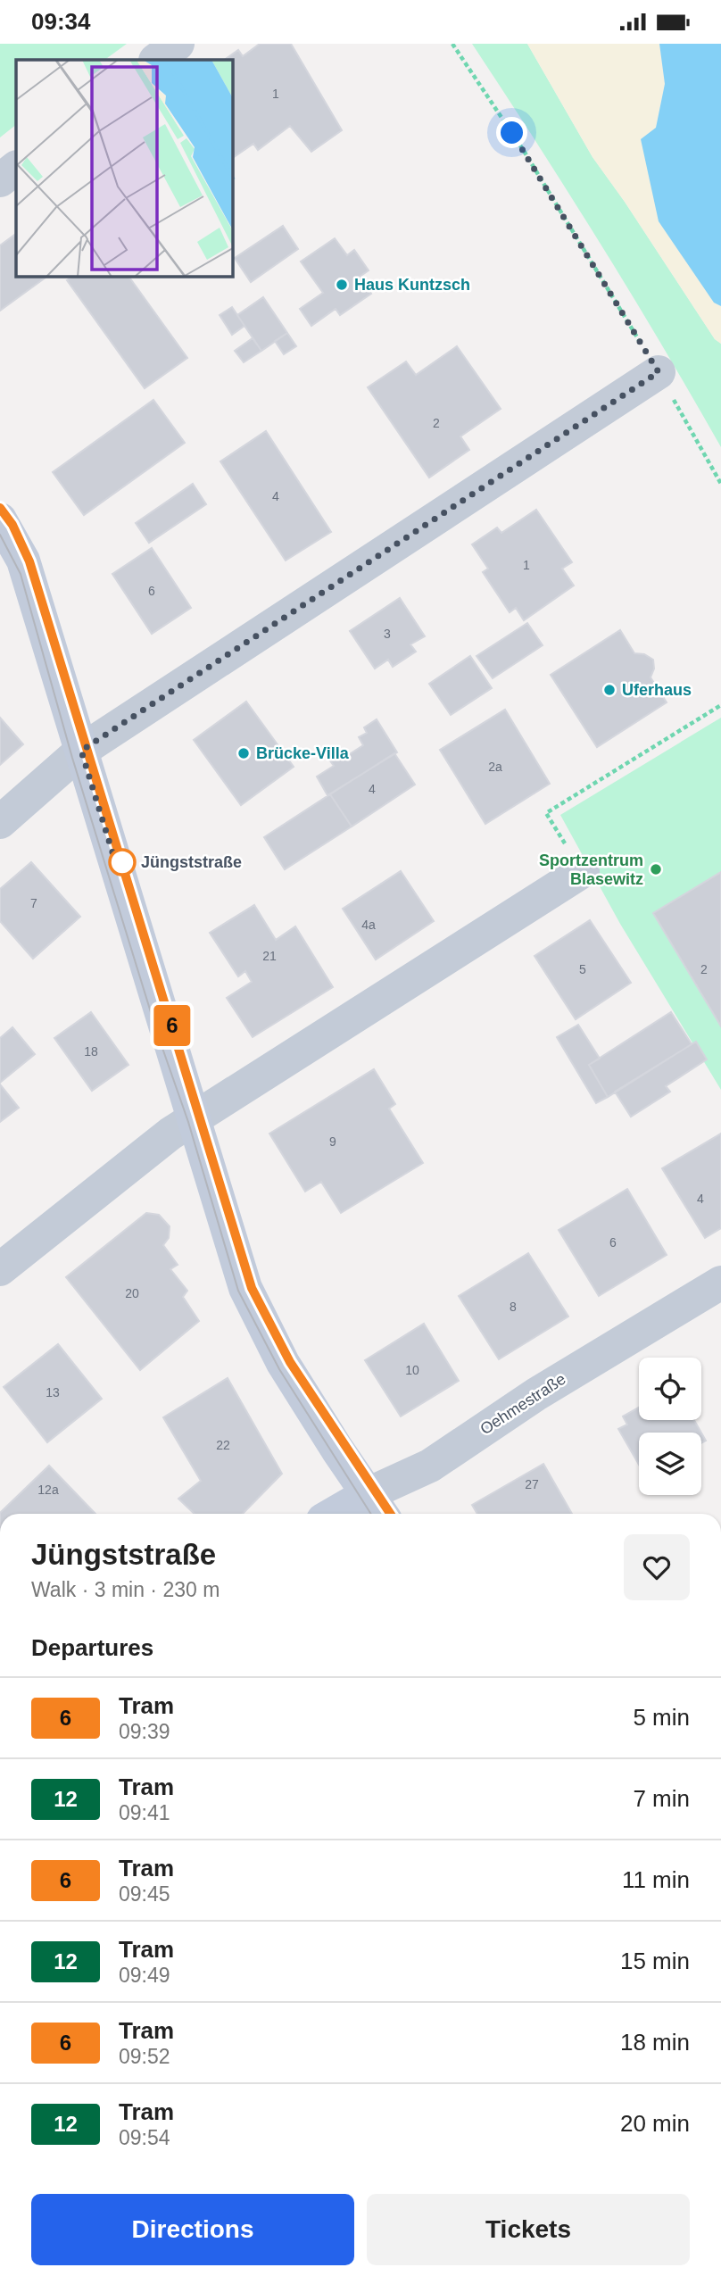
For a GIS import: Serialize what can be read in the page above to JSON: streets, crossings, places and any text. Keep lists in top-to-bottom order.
{
  "streets": {
    "main road": ["Oehmestraße"]
  },
  "places": [
    "Haus Kuntzsch",
    "Uferhaus",
    "Brücke-Villa",
    "Jüngststraße",
    "Sportzentrum Blasewitz"
  ],
  "lines": ["tram line 6"],
  "house_numbers": [
    "1",
    "2",
    "4",
    "1",
    "6",
    "3",
    "2a",
    "4",
    "7",
    "4a",
    "21",
    "5",
    "2",
    "18",
    "9",
    "4",
    "6",
    "20",
    "8",
    "10",
    "13",
    "22",
    "27",
    "12a"
  ],
  "page": {
    "status": "09:34",
    "on_map": "6",
    "heading": [
      ["Jüngststraße", "Walk · 3 min · 230 m"],
      "Departures"
    ],
    "list": [
      {
        "mark": "6",
        "name": "Tram",
        "note": "09:39",
        "value": "5 min"
      },
      {
        "mark": "12",
        "name": "Tram",
        "note": "09:41",
        "value": "7 min"
      },
      {
        "mark": "6",
        "name": "Tram",
        "note": "09:45",
        "value": "11 min"
      },
      {
        "mark": "12",
        "name": "Tram",
        "note": "09:49",
        "value": "15 min"
      },
      {
        "mark": "6",
        "name": "Tram",
        "note": "09:52",
        "value": "18 min"
      },
      {
        "mark": "12",
        "name": "Tram",
        "note": "09:54",
        "value": "20 min"
      }
    ],
    "buttons": ["Directions", "Tickets"]
  }
}
